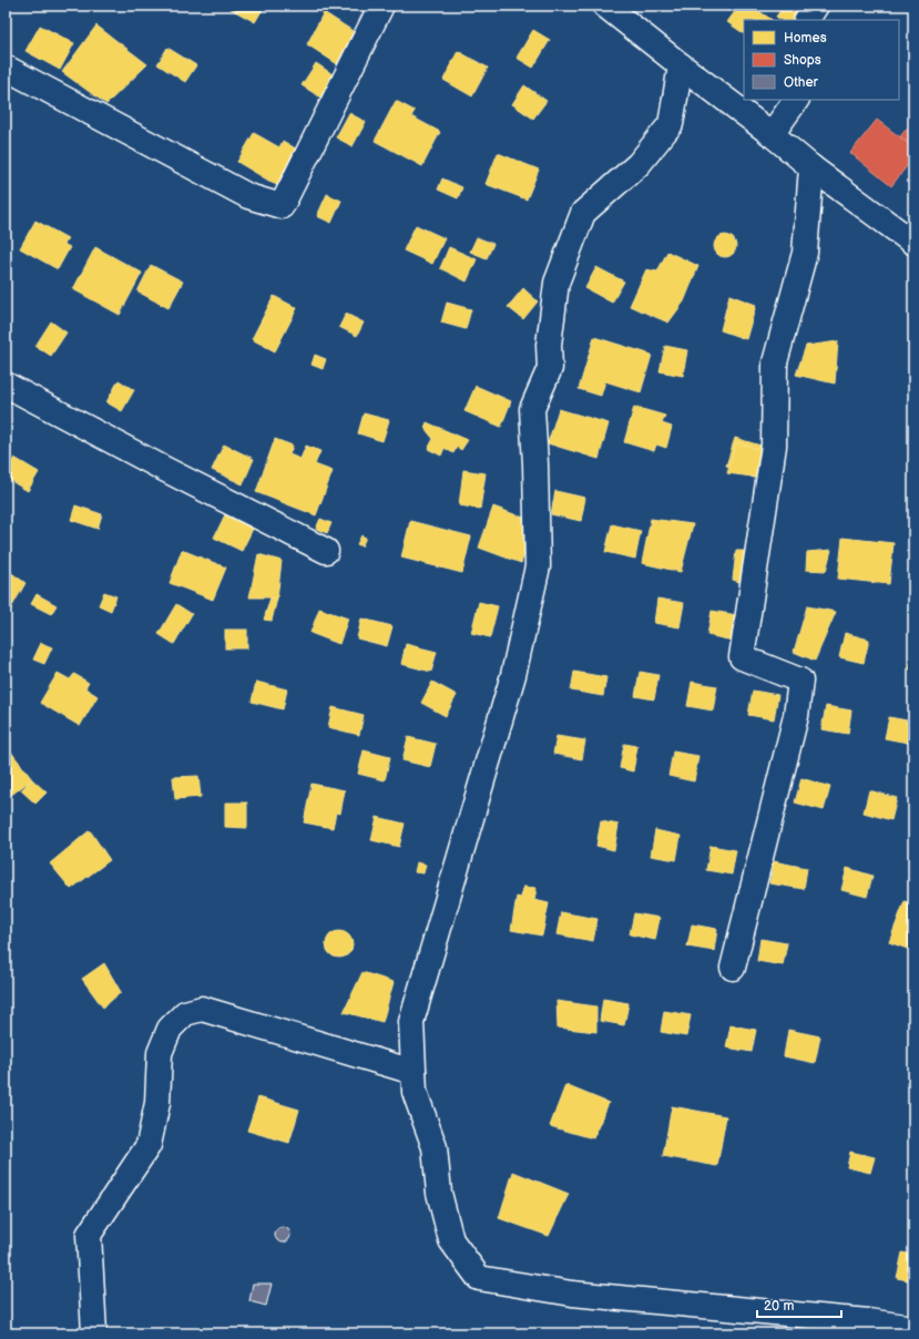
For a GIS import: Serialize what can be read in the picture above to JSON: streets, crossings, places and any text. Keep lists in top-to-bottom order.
{
  "legend": ["Homes", "Shops", "Other"],
  "scale_bar": "20 m"
}
